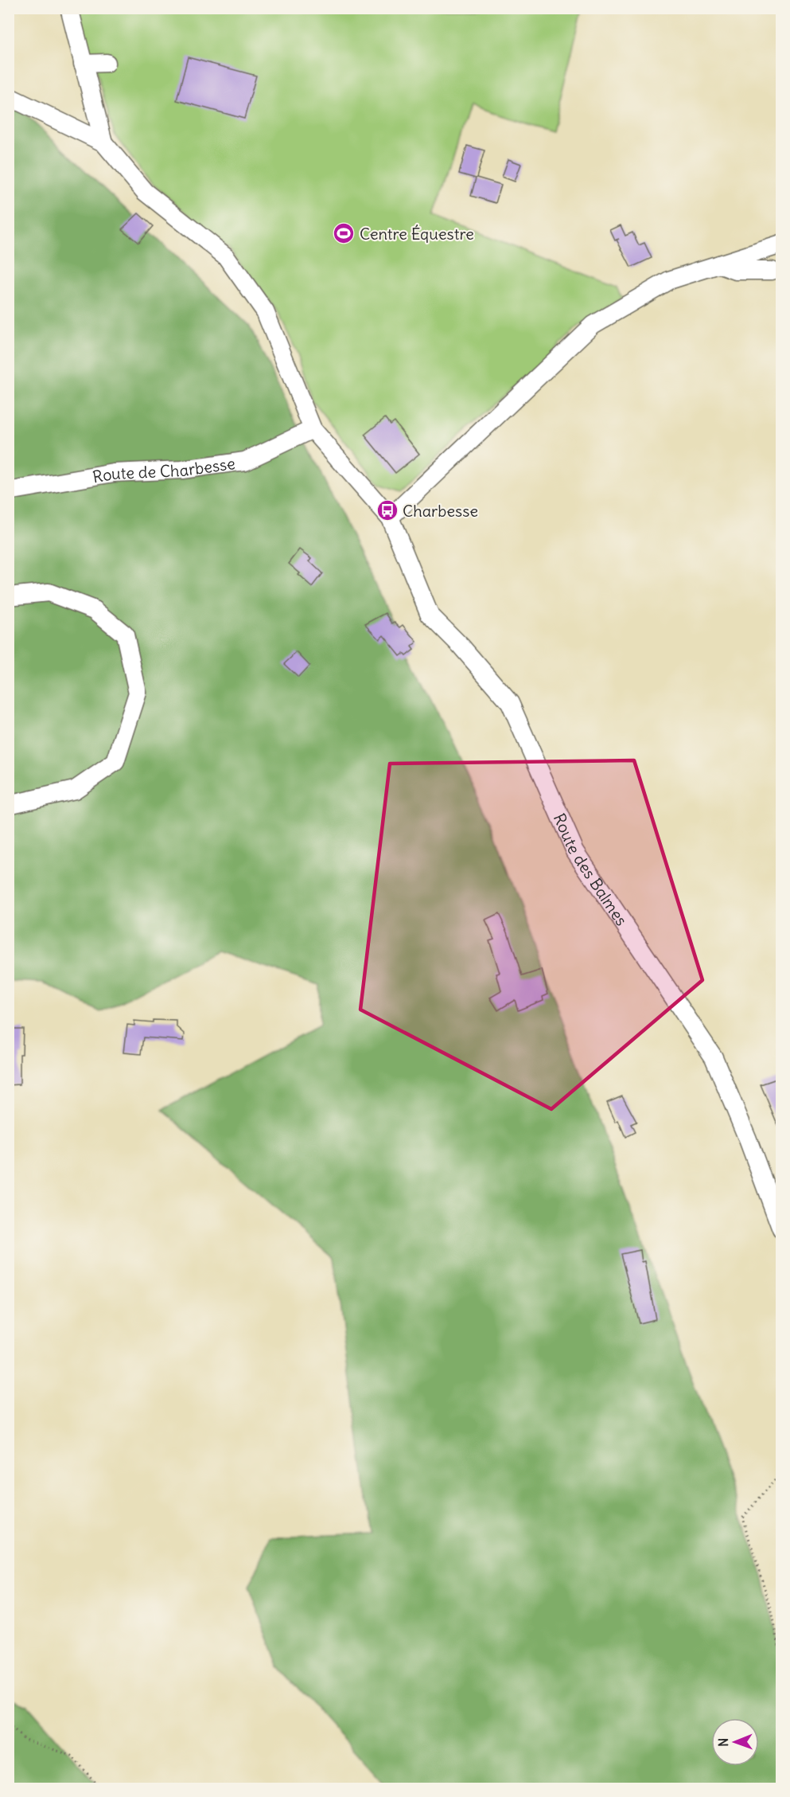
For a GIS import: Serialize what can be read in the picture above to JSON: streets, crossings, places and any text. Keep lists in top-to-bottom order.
{
  "streets": {
    "street": ["Route de Charbesse", "Route des Balmes"]
  },
  "crossings": [
    ["Route de Charbesse", "Route des Balmes"]
  ],
  "places": {
    "sports": ["Centre Équestre"],
    "bus stop": ["Charbesse"]
  },
  "north": "left"
}
